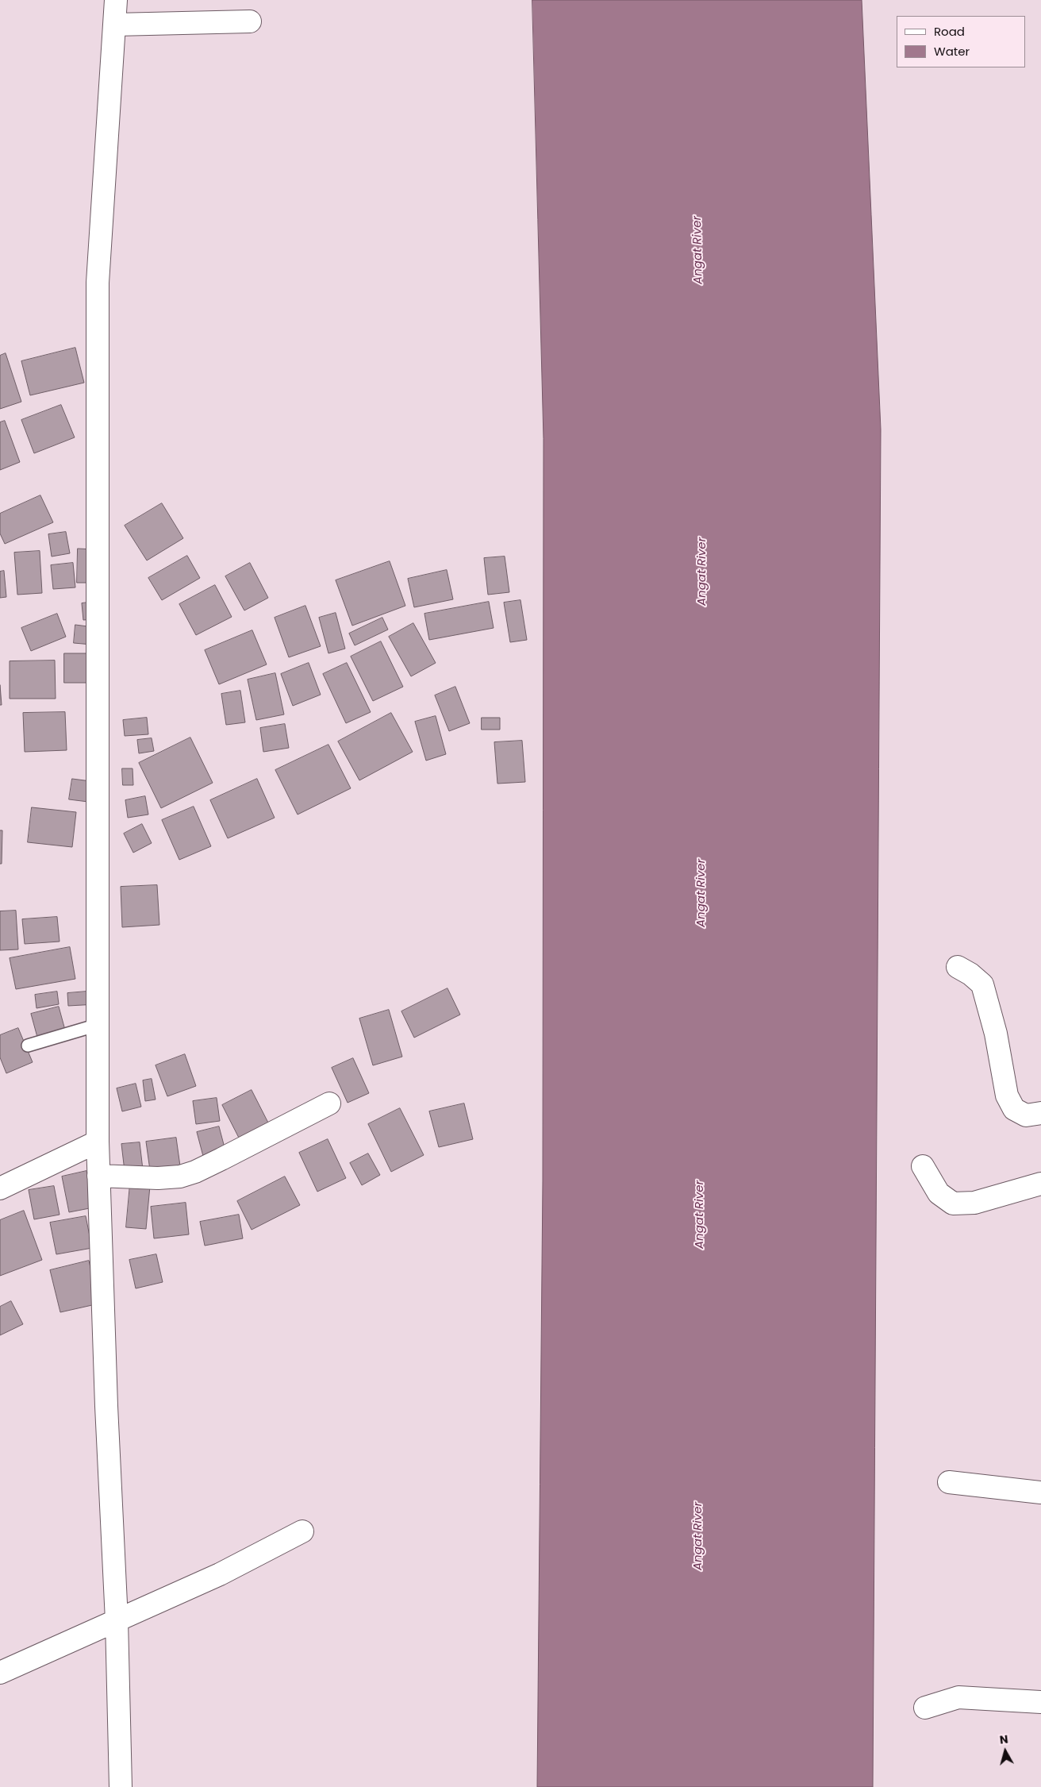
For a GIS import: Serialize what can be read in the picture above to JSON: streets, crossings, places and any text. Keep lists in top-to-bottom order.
{
  "water": ["Angat River"],
  "legend": ["Road", "Water"],
  "north": "top"
}
